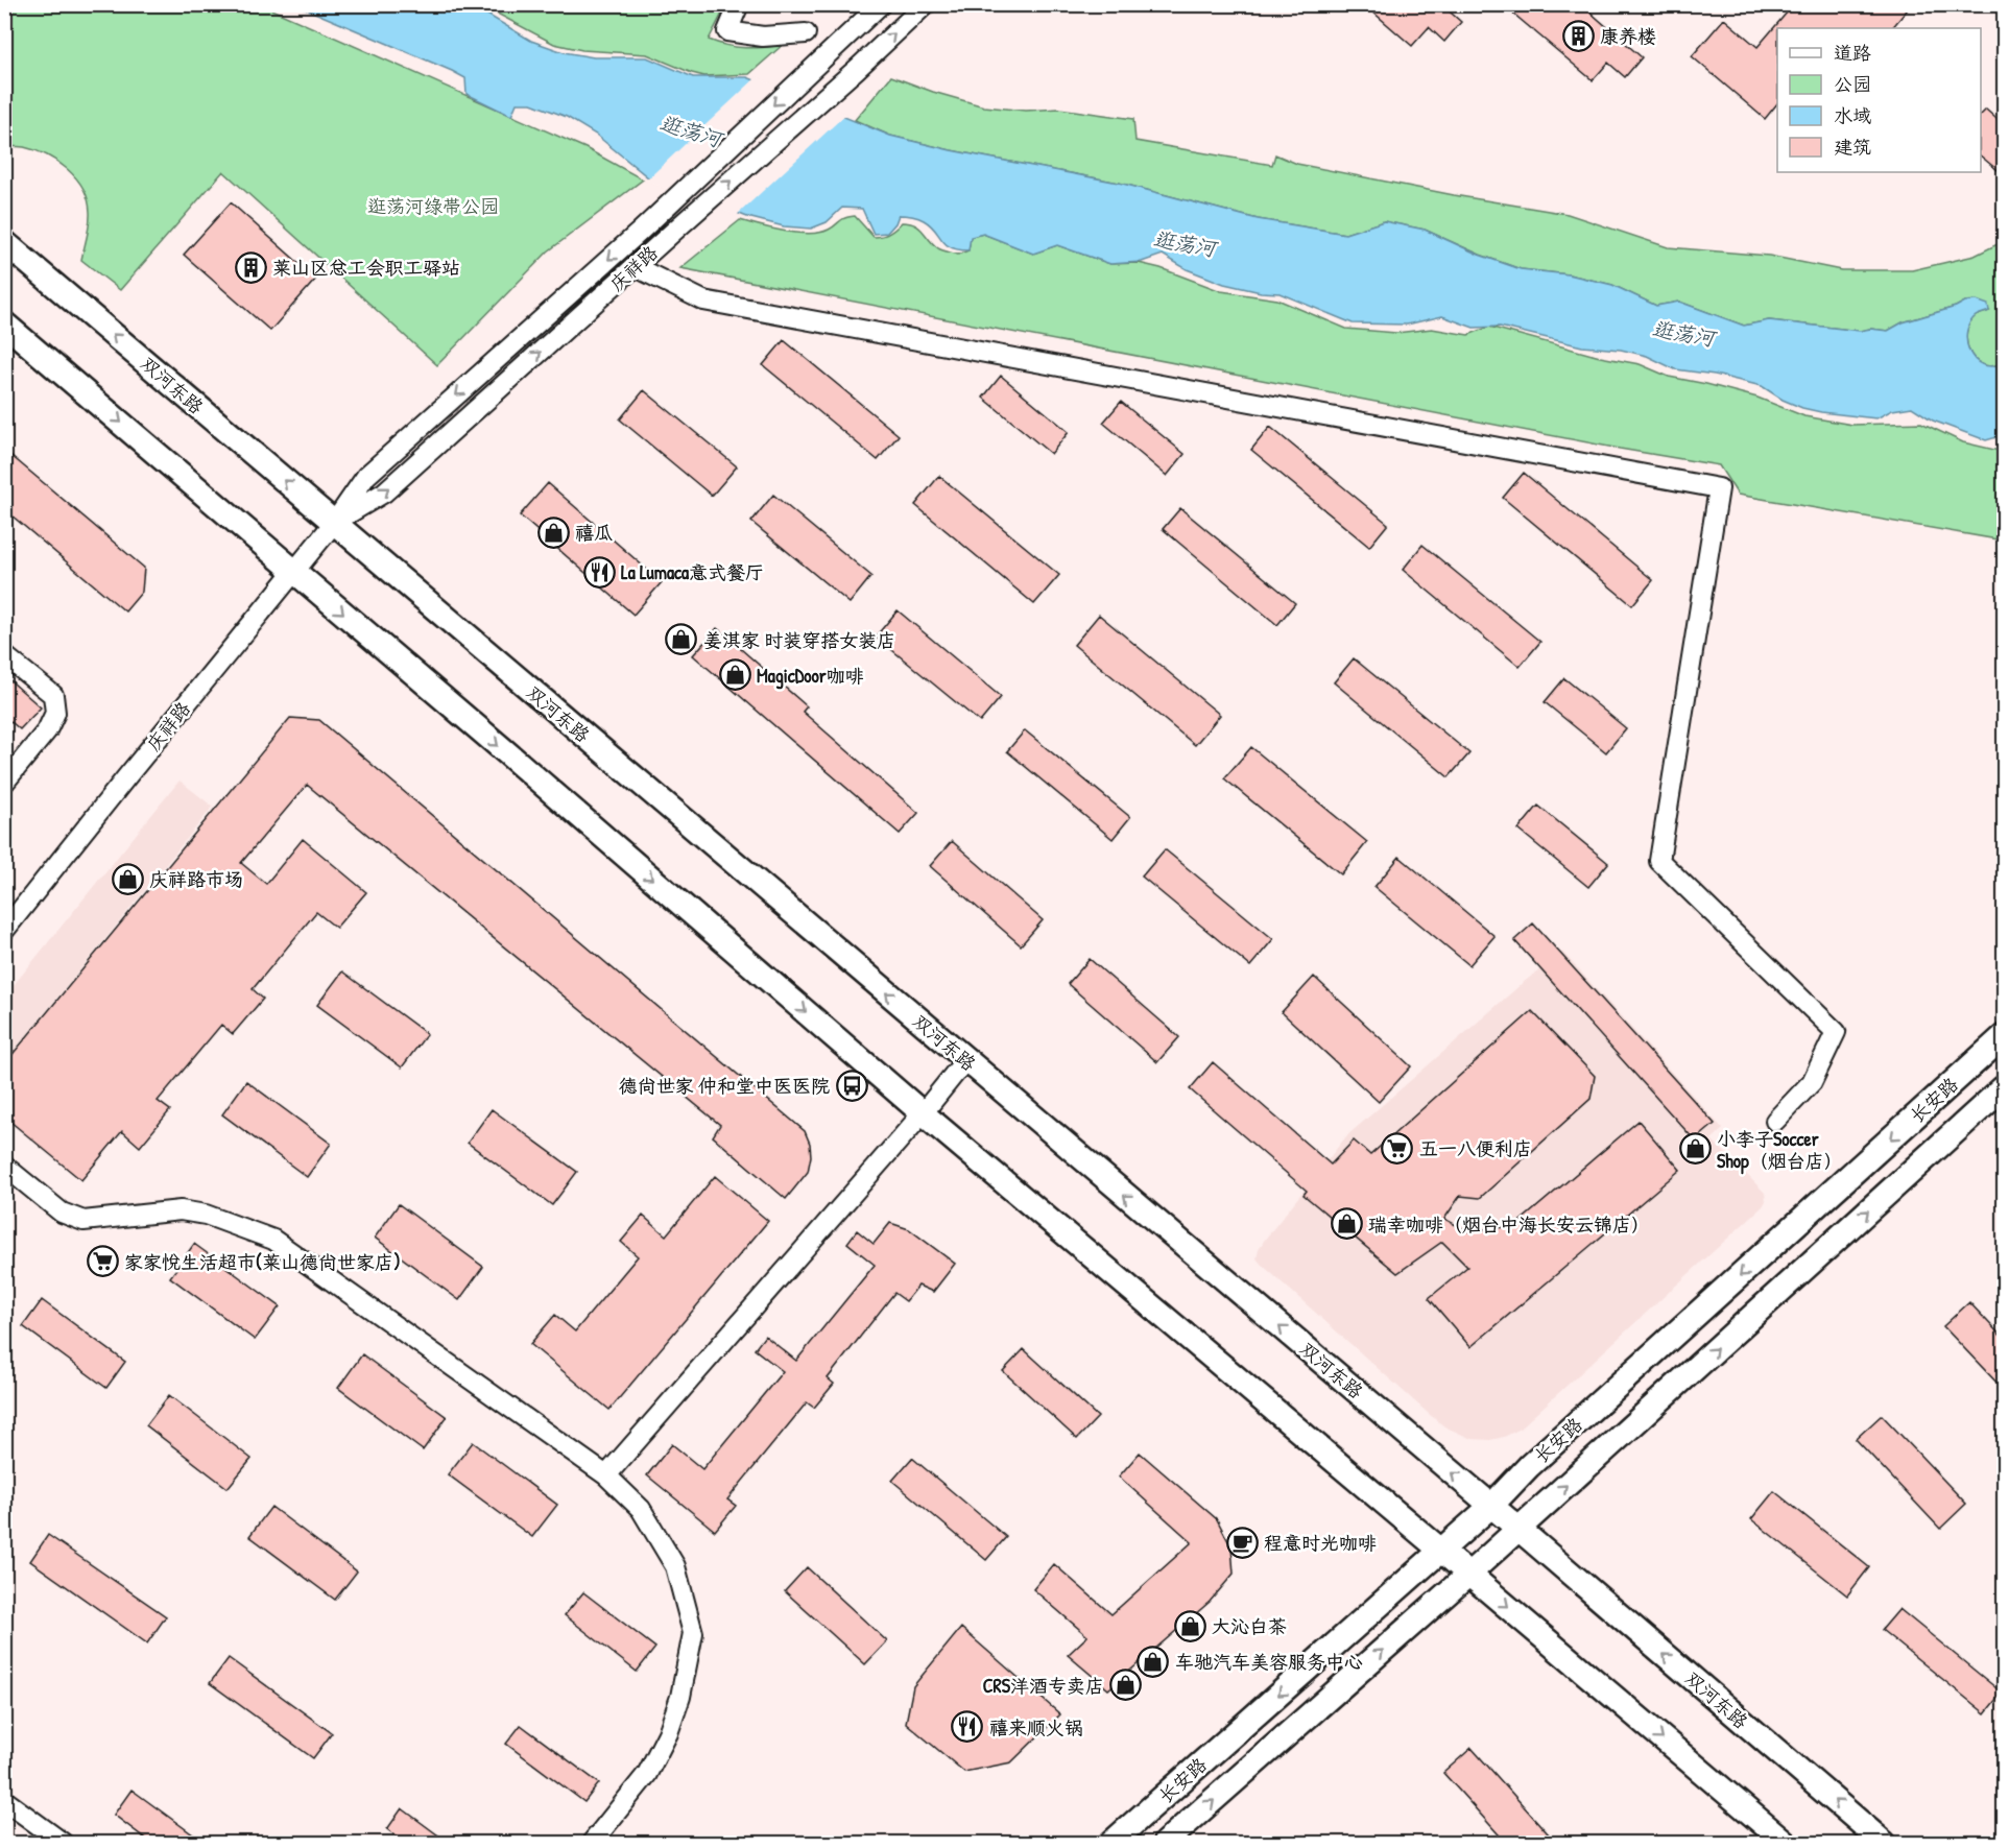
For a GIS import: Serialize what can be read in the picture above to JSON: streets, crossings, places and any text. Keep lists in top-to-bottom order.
{
  "streets": {
    "street": ["庆祥路", "双河东路", "长安路"]
  },
  "crossings": [
    ["庆祥路", "双河东路"],
    ["双河东路", "长安路"]
  ],
  "water": ["逛荡河"],
  "parks": ["逛荡河绿带公园"],
  "places": {
    "building": ["康养楼", "莱山区总工会职工驿站"],
    "shop": [
      "禧瓜",
      "姜淇家 时装穿搭女装店",
      "MagicDoor咖啡",
      "庆祥路市场",
      "小李子Soccer Shop（烟台店）",
      "瑞幸咖啡（烟台中海长安云锦店）",
      "大沁白茶",
      "车驰汽车美容服务中心",
      "CRS洋酒专卖店"
    ],
    "restaurant": ["La Lumaca意式餐厅", "禧来顺火锅"],
    "bus stop": ["德尚世家 仲和堂中医医院"],
    "supermarket": ["五一八便利店", "家家悦生活超市(莱山德尚世家店)"],
    "cafe": ["程意时光咖啡"]
  },
  "legend": [
    "道路",
    "公园",
    "水域",
    "建筑"
  ]
}
